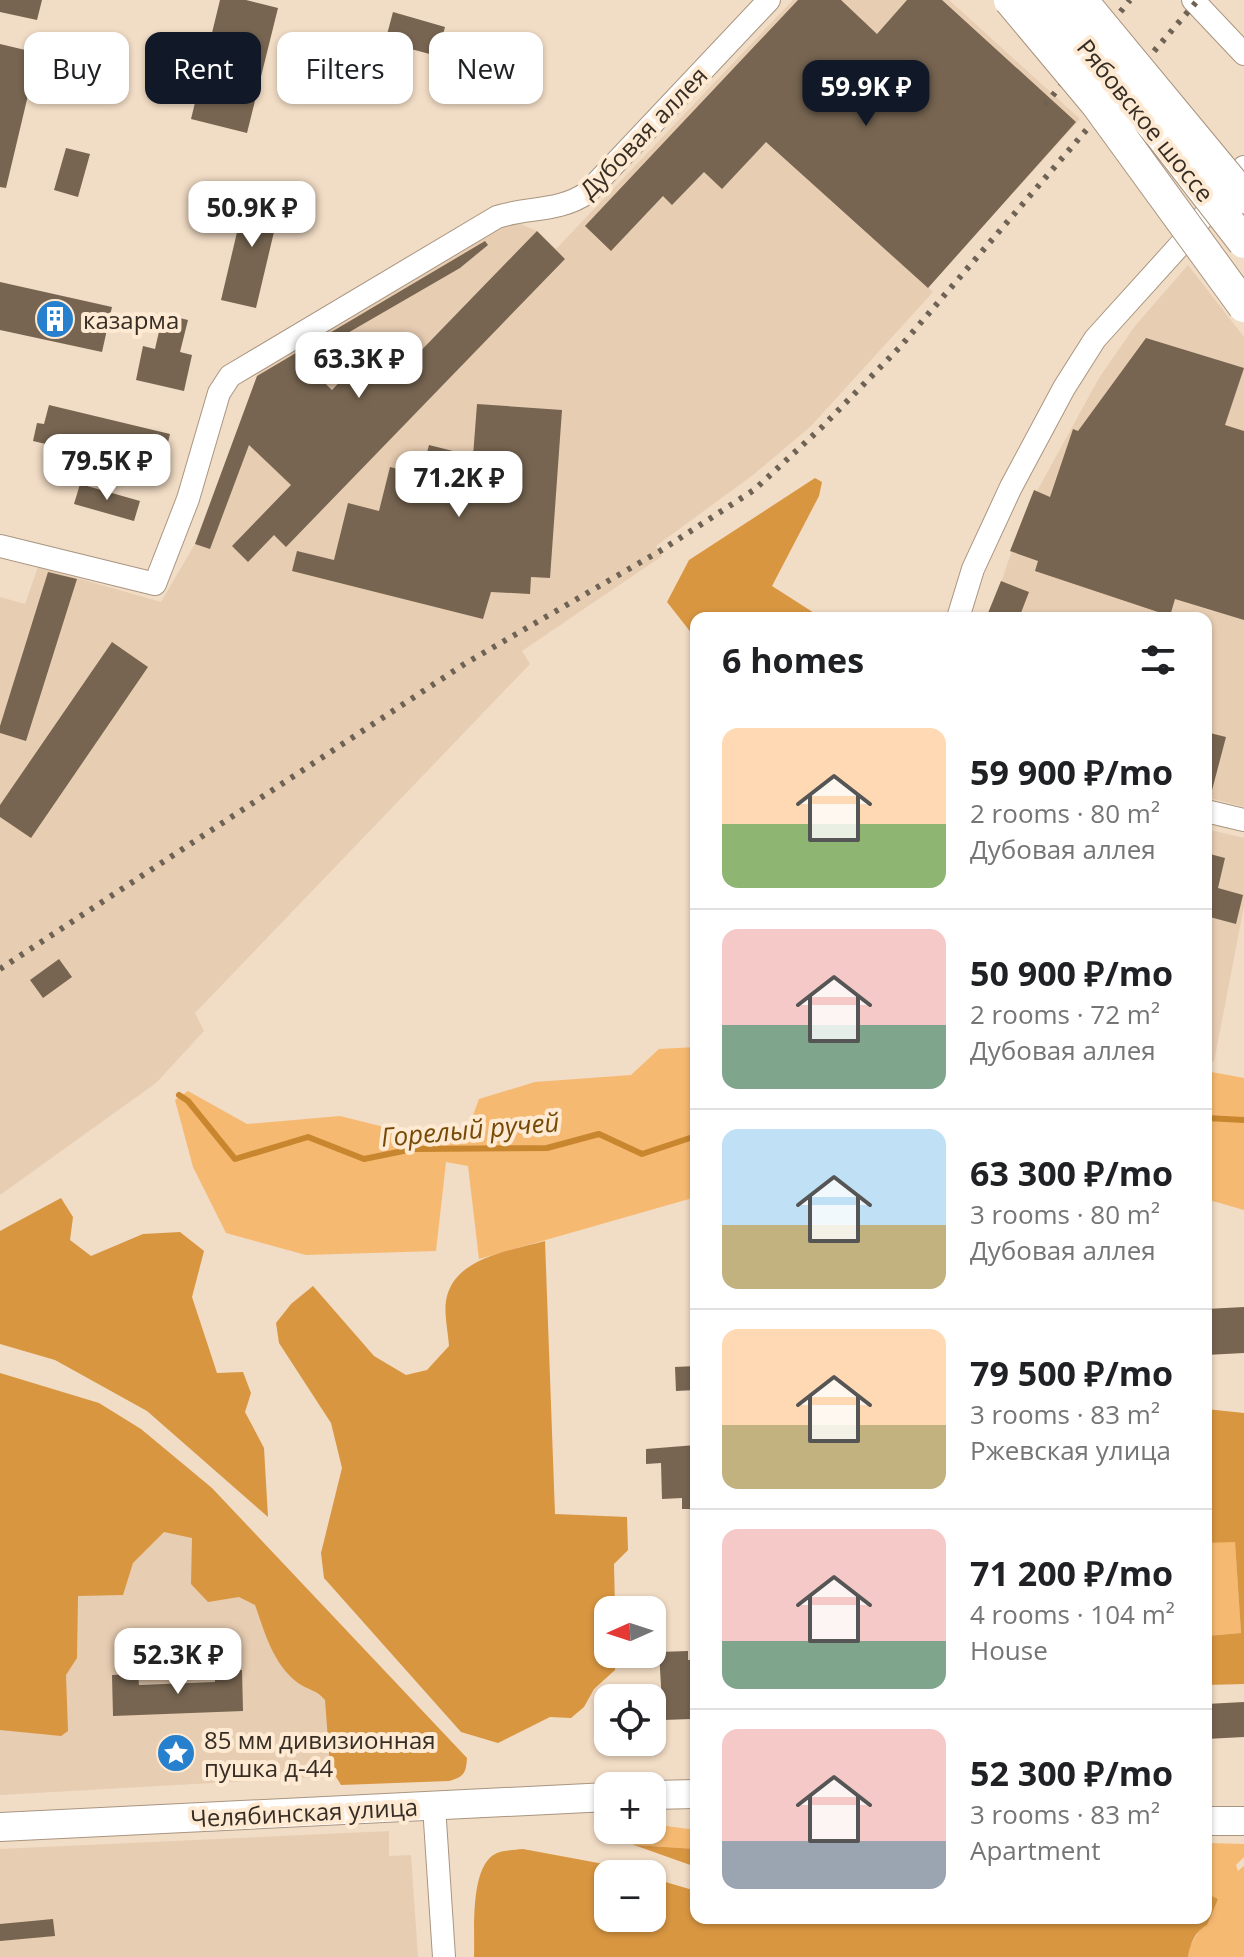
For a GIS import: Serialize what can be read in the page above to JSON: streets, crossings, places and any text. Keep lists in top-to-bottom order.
{
  "streets": {
    "main road": ["Рябовское шоссе"],
    "street": ["Дубовая аллея", "Челябинская улица"]
  },
  "water": ["Горелый ручей"],
  "places": {
    "building": ["казарма"],
    "place": ["85 мм дивизионная пушка д-44"]
  },
  "north": "left",
  "page": {
    "chip": [
      "Buy",
      "Rent",
      "Filters",
      "New"
    ],
    "price": [
      "59.9K ₽",
      "50.9K ₽",
      "63.3K ₽",
      "79.5K ₽",
      "71.2K ₽",
      "52.3K ₽"
    ],
    "heading": "6 homes",
    "list": [
      {
        "name": "59 900 ₽/mo",
        "note": "2 rooms · 80 m² · Дубовая аллея"
      },
      {
        "name": "50 900 ₽/mo",
        "note": "2 rooms · 72 m² · Дубовая аллея"
      },
      {
        "name": "63 300 ₽/mo",
        "note": "3 rooms · 80 m² · Дубовая аллея"
      },
      {
        "name": "79 500 ₽/mo",
        "note": "3 rooms · 83 m² · Ржевская улица"
      },
      {
        "name": "71 200 ₽/mo",
        "note": "4 rooms · 104 m² · House"
      },
      {
        "name": "52 300 ₽/mo",
        "note": "3 rooms · 83 m² · Apartment"
      }
    ],
    "map_buttons": ["+", "−"]
  }
}
